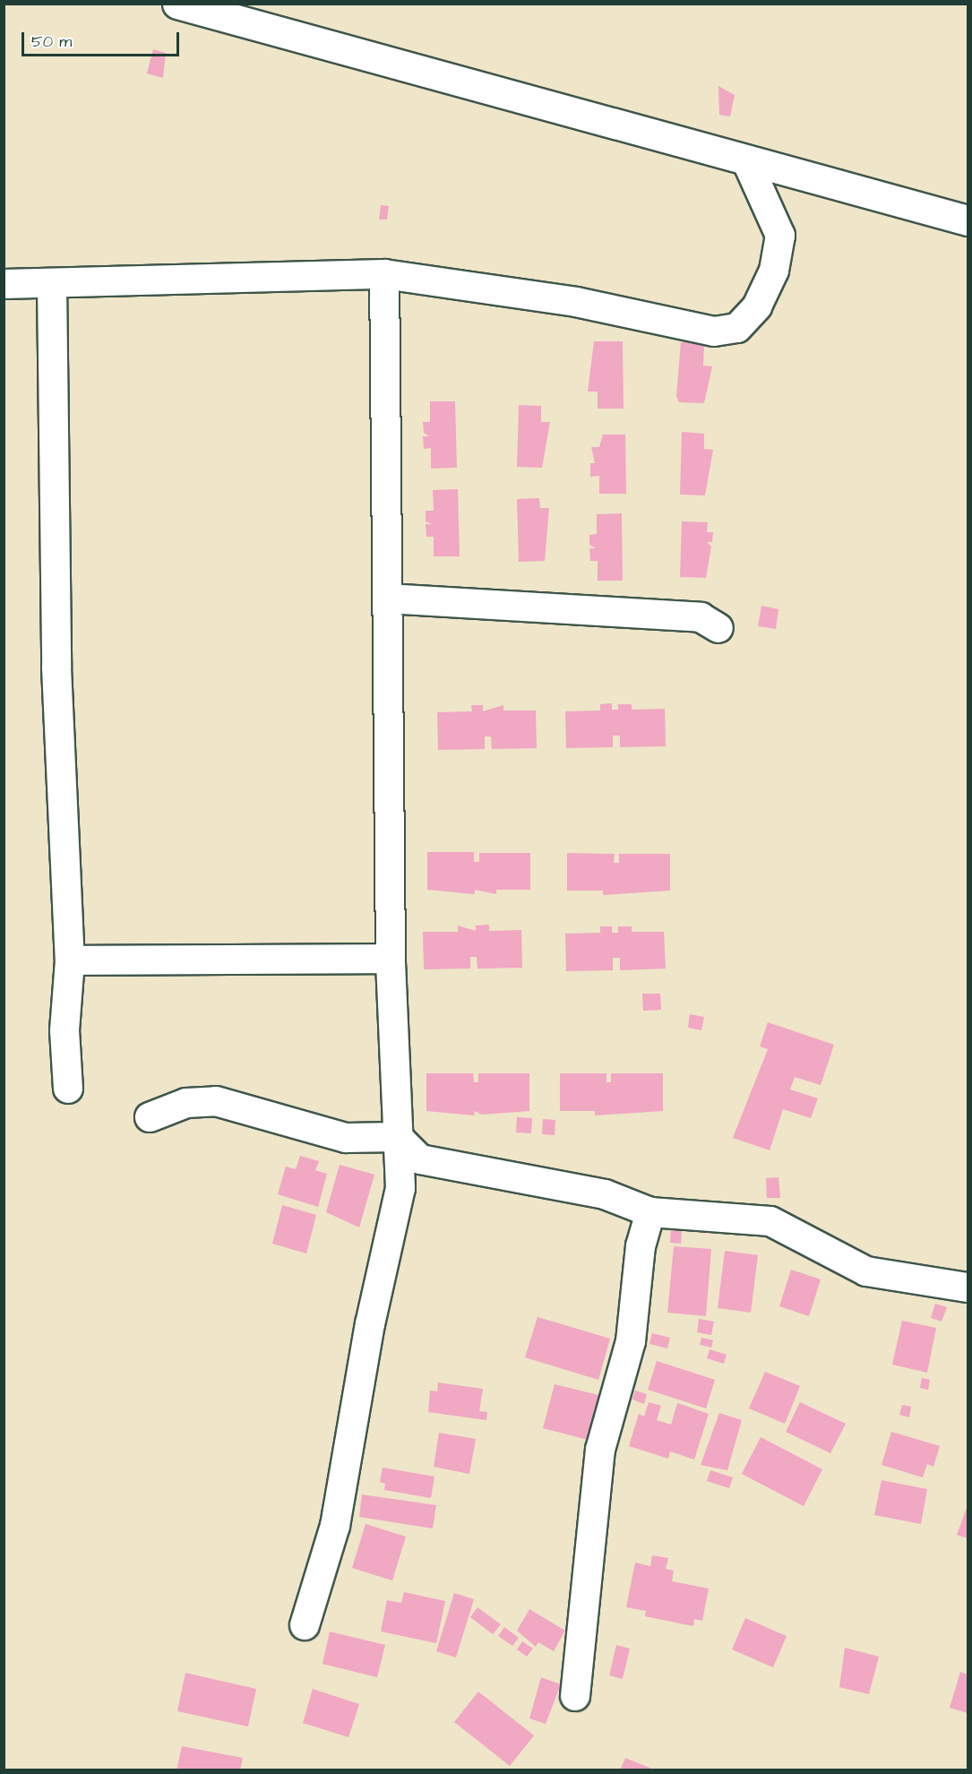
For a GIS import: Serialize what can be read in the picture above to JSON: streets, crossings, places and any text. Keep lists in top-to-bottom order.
{
  "scale_bar": "50 m"
}
